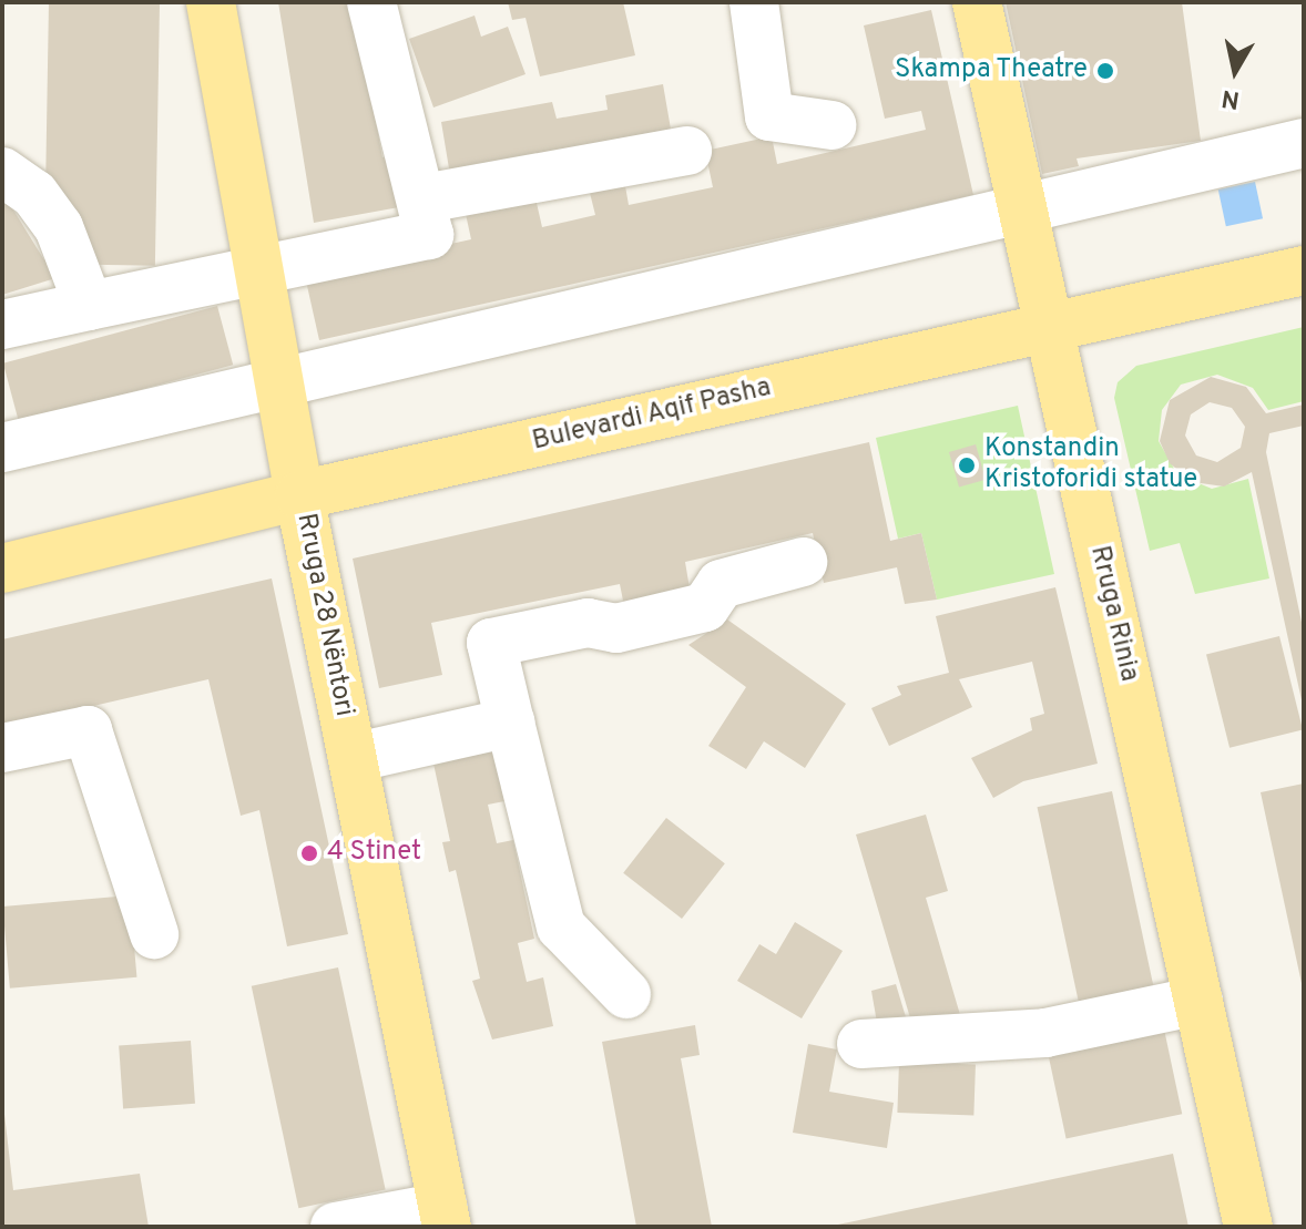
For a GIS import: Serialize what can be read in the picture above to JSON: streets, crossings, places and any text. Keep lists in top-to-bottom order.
{
  "streets": {
    "main road": ["Bulevardi Aqif Pasha", "Rruga Rinia", "Rruga 28 Nëntori"]
  },
  "crossings": [
    ["Bulevardi Aqif Pasha", "Rruga Rinia"],
    ["Bulevardi Aqif Pasha", "Rruga 28 Nëntori"]
  ],
  "places": ["Skampa Theatre", "Konstandin Kristoforidi statue", "4 Stinet"],
  "north": "bottom"
}
